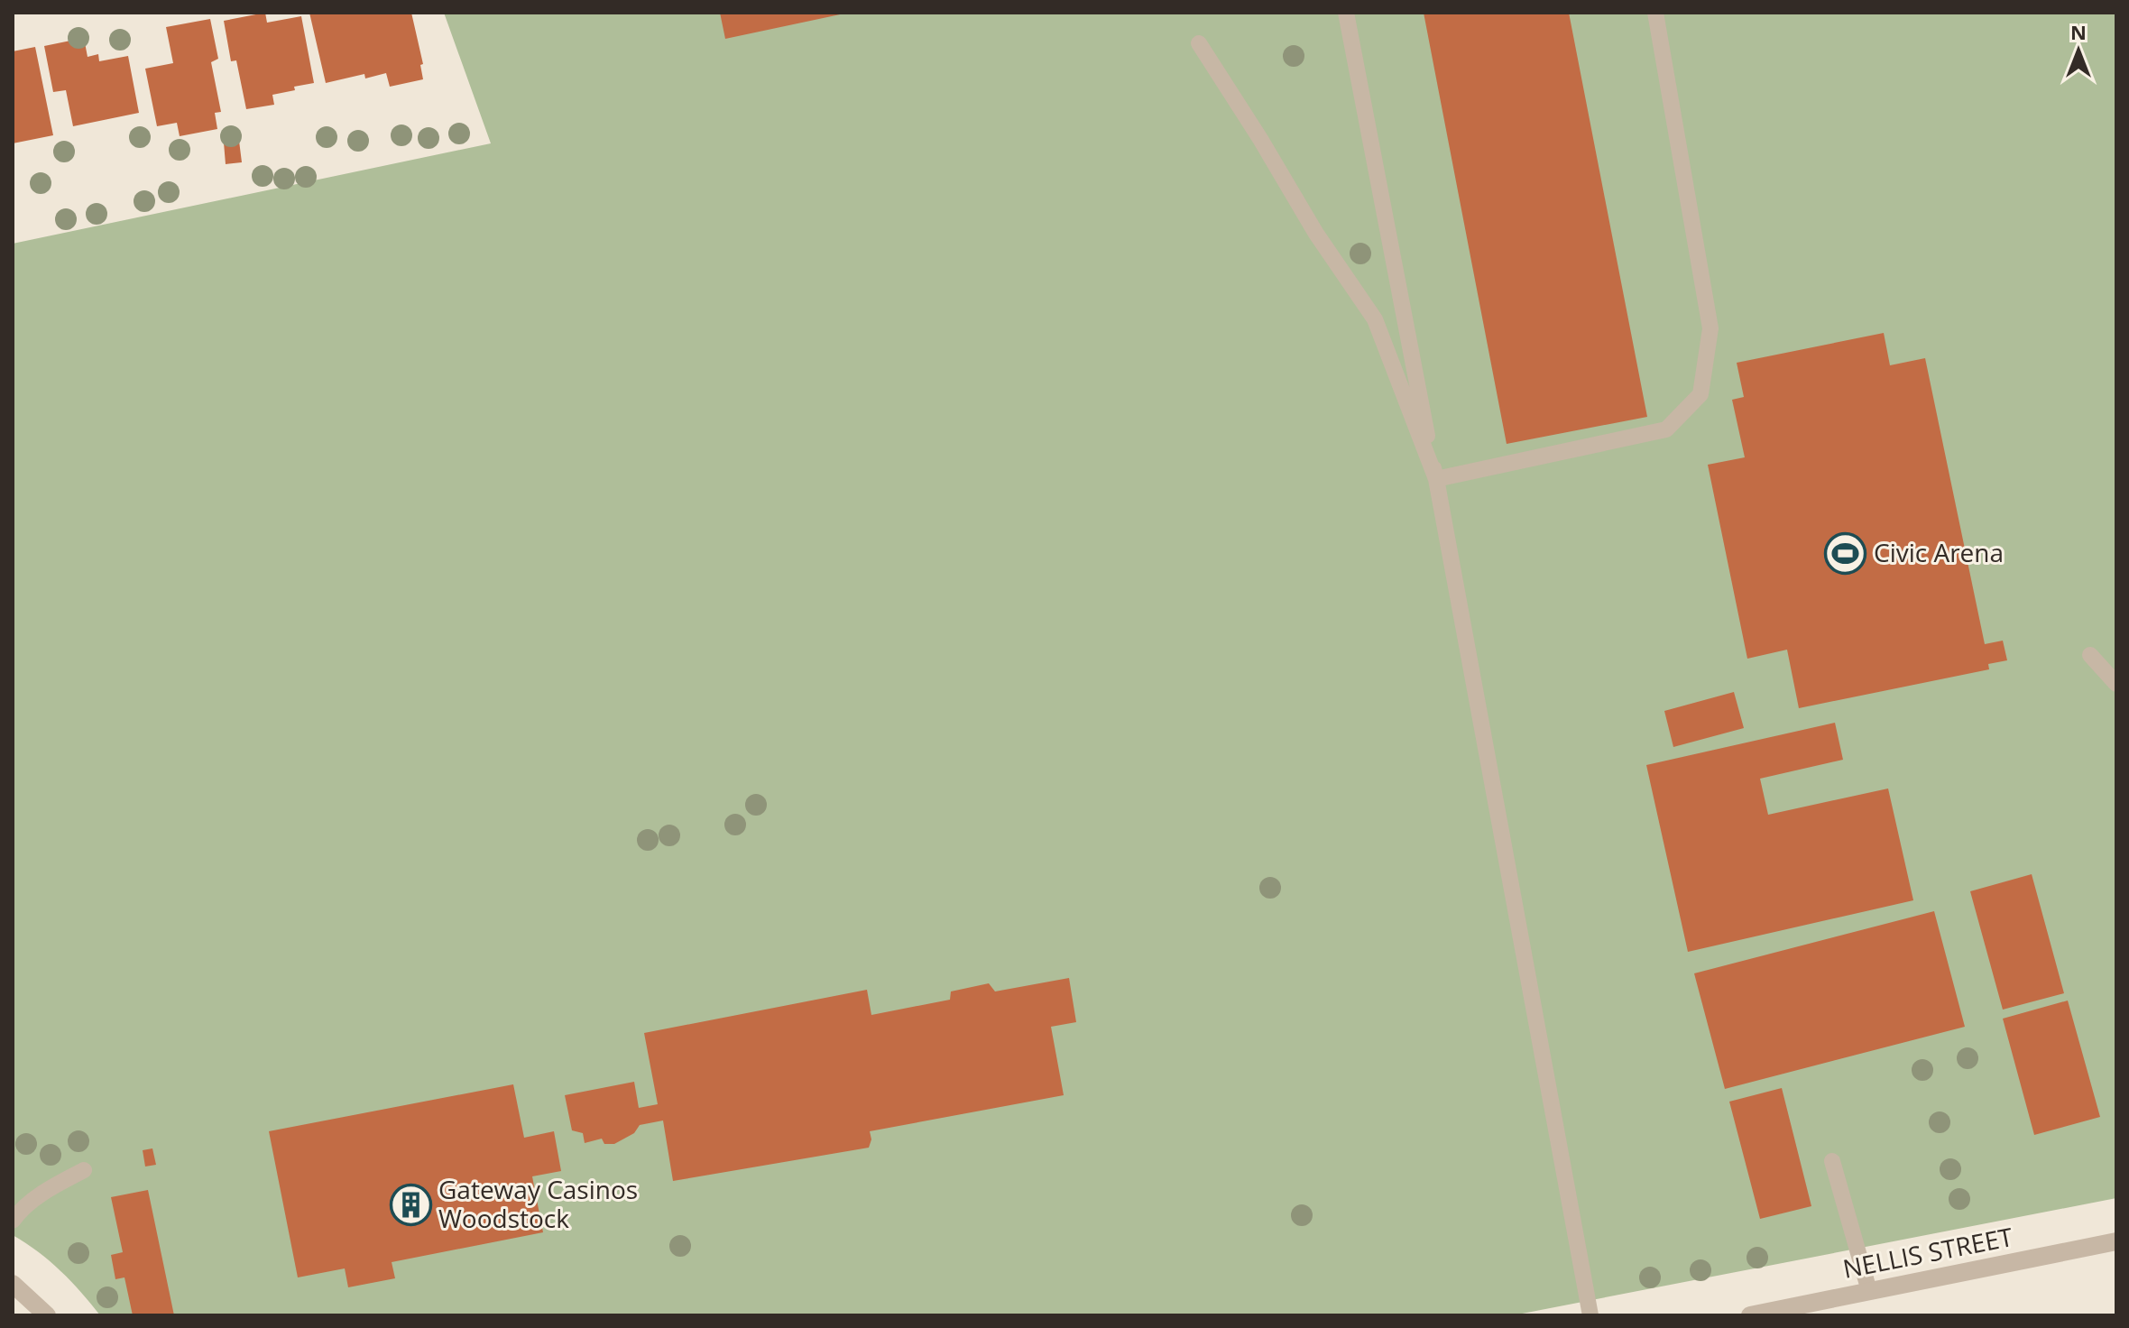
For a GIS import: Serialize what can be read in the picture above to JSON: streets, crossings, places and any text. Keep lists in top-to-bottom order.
{
  "streets": {
    "street": ["NELLIS STREET"]
  },
  "places": {
    "sports": ["Civic Arena"],
    "building": ["Gateway Casinos Woodstock"]
  },
  "north": "top"
}
